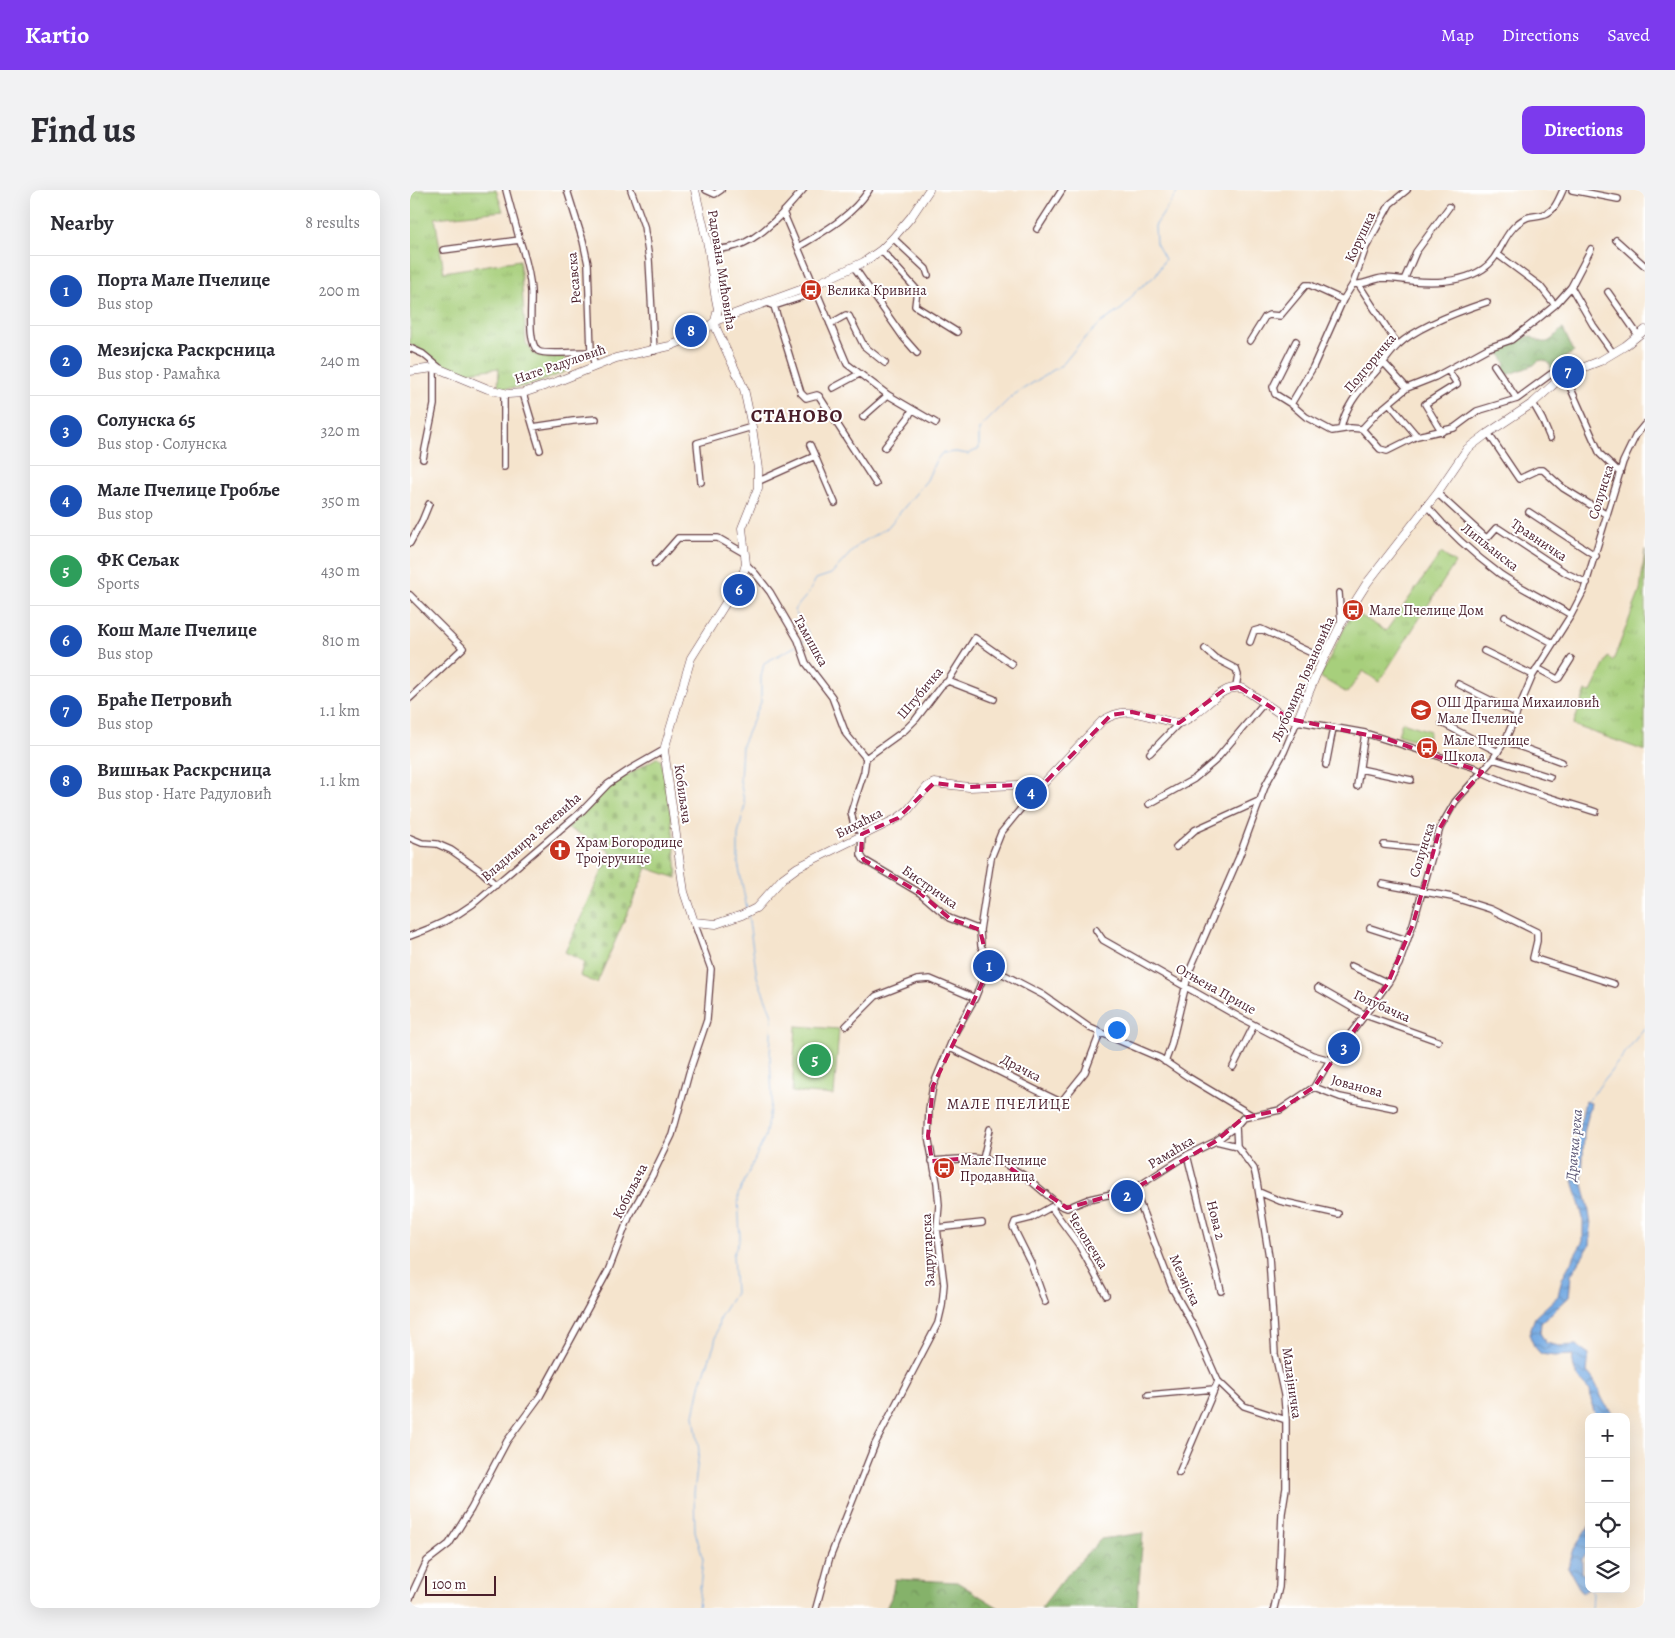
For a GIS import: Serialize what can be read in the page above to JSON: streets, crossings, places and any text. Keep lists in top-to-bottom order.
{
  "streets": {
    "street": [
      "Корушка",
      "Радована Мићовића",
      "Ресавска",
      "Подгоричка",
      "Нате Радуловић",
      "Солунска",
      "Травничка",
      "Липљанска",
      "Тамишка",
      "Љубомира Јовановића",
      "Штубичка",
      "Кобиљача",
      "Бихаћка",
      "Владимира Зечевића",
      "Бистричка",
      "Огњена Прице",
      "Голубачка",
      "Драчка",
      "Јованова",
      "Рамаћка",
      "Нова 2",
      "Челопечка",
      "Задругарска",
      "Мезијска",
      "Малајничка"
    ]
  },
  "crossings": [
    ["Радована Мићовића", "Нате Радуловић"],
    ["Радована Мићовића", "Тамишка"],
    ["Ресавска", "Нате Радуловић"],
    ["Солунска", "Травничка"],
    ["Солунска", "Липљанска"],
    ["Солунска", "Огњена Прице"],
    ["Солунска", "Голубачка"],
    ["Солунска", "Јованова"],
    ["Солунска", "Рамаћка"],
    ["Травничка", "Љубомира Јовановића"],
    ["Липљанска", "Љубомира Јовановића"],
    ["Тамишка", "Штубичка"],
    ["Љубомира Јовановића", "Огњена Прице"],
    ["Кобиљача", "Бихаћка"],
    ["Кобиљача", "Владимира Зечевића"],
    ["Бихаћка", "Бистричка"],
    ["Драчка", "Задругарска"],
    ["Рамаћка", "Нова 2"],
    ["Рамаћка", "Челопечка"],
    ["Рамаћка", "Мезијска"],
    ["Мезијска", "Малајничка"]
  ],
  "districts": ["СТАНОВО", "МАЛЕ ПЧЕЛИЦЕ"],
  "water": ["Драчка река"],
  "places": {
    "bus stop": [
      "Велика Кривина",
      "Мале Пчелице Дом",
      "Мале Пчелице Школа",
      "Мале Пчелице Продавница"
    ],
    "school or university": ["ОШ Драгиша Михаиловић Мале Пчелице"],
    "church": ["Храм Богородице Тројеручице"]
  },
  "scale_bar": "100 m",
  "page": {
    "header": "Kartio",
    "nav": ["Map", "Directions", "Saved"],
    "title": "Find us",
    "buttons": "Directions",
    "heading": ["Nearby", "8 results"],
    "list": [
      {
        "mark": "1",
        "name": "Порта Мале Пчелице",
        "note": "Bus stop",
        "value": "200 m"
      },
      {
        "mark": "2",
        "name": "Мезијска Раскрсница",
        "note": "Bus stop · Рамаћка",
        "value": "240 m"
      },
      {
        "mark": "3",
        "name": "Солунска 65",
        "note": "Bus stop · Солунска",
        "value": "320 m"
      },
      {
        "mark": "4",
        "name": "Мале Пчелице Гробље",
        "note": "Bus stop",
        "value": "350 m"
      },
      {
        "mark": "5",
        "name": "ФК Сељак",
        "note": "Sports",
        "value": "430 m"
      },
      {
        "mark": "6",
        "name": "Кош Мале Пчелице",
        "note": "Bus stop",
        "value": "810 m"
      },
      {
        "mark": "7",
        "name": "Браће Петровић",
        "note": "Bus stop",
        "value": "1.1 km"
      },
      {
        "mark": "8",
        "name": "Вишњак Раскрсница",
        "note": "Bus stop · Нате Радуловић",
        "value": "1.1 km"
      }
    ],
    "pins": [
      "8",
      "7",
      "6",
      "4",
      "1",
      "3",
      "5",
      "2"
    ],
    "map_buttons": ["+", "−"],
    "scale": "100 m"
  }
}
